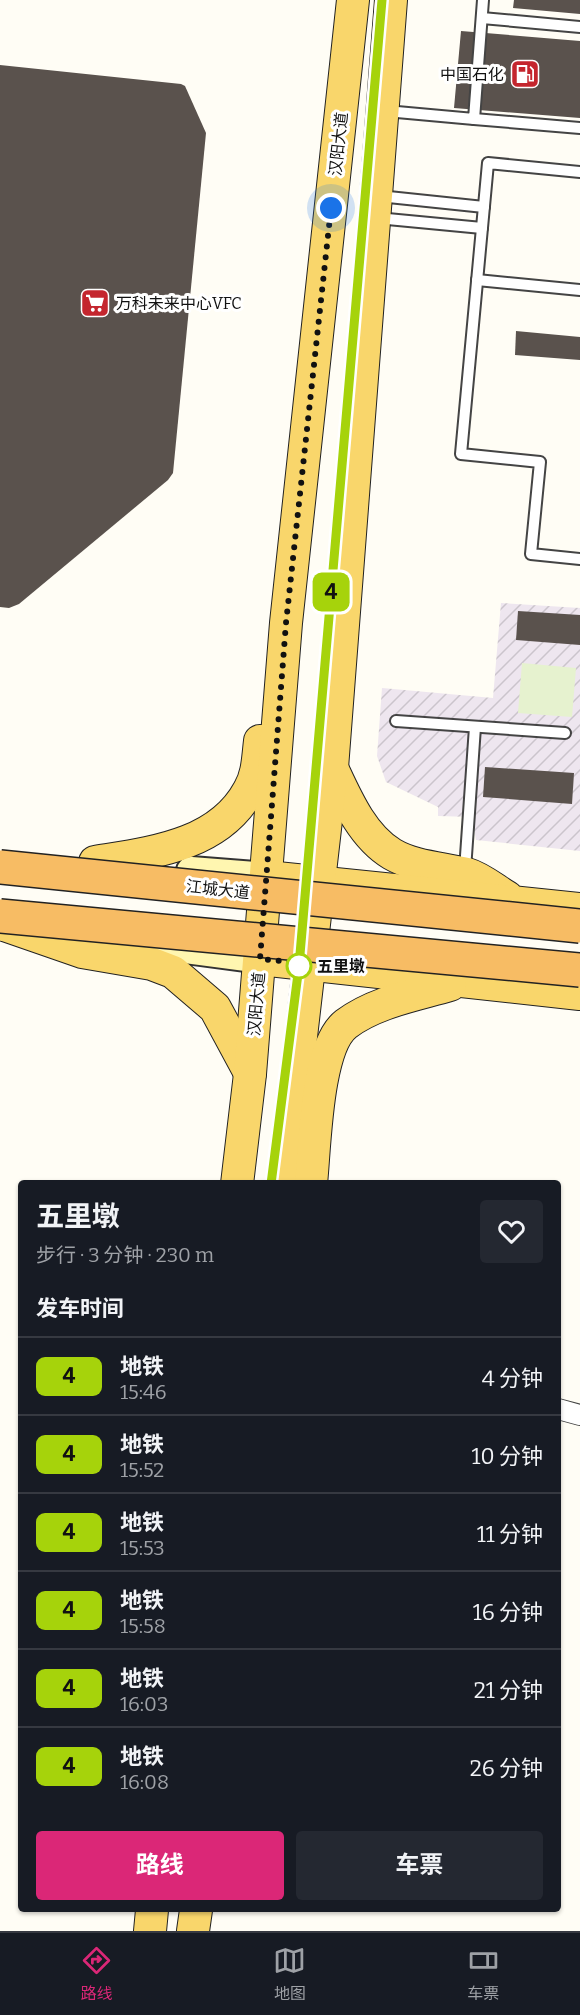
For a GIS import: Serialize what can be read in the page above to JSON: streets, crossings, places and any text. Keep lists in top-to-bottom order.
{
  "streets": {
    "highway": ["江城大道"],
    "main road": ["汉阳大道"]
  },
  "crossings": [
    ["汉阳大道", "江城大道"]
  ],
  "places": {
    "fuel station": ["中国石化"],
    "supermarket": ["万科未来中心VFC"],
    "other": ["五里墩"]
  },
  "lines": ["metro line 4"],
  "page": {
    "on_map": "4",
    "heading": [
      ["五里墩", "步行 · 3 分钟 · 230 m"],
      "发车时间"
    ],
    "list": [
      {
        "mark": "4",
        "name": "地铁",
        "note": "15:46",
        "value": "4 分钟"
      },
      {
        "mark": "4",
        "name": "地铁",
        "note": "15:52",
        "value": "10 分钟"
      },
      {
        "mark": "4",
        "name": "地铁",
        "note": "15:53",
        "value": "11 分钟"
      },
      {
        "mark": "4",
        "name": "地铁",
        "note": "15:58",
        "value": "16 分钟"
      },
      {
        "mark": "4",
        "name": "地铁",
        "note": "16:03",
        "value": "21 分钟"
      },
      {
        "mark": "4",
        "name": "地铁",
        "note": "16:08",
        "value": "26 分钟"
      }
    ],
    "buttons": ["路线", "车票"],
    "tabs": ["路线", "地图", "车票"]
  }
}
